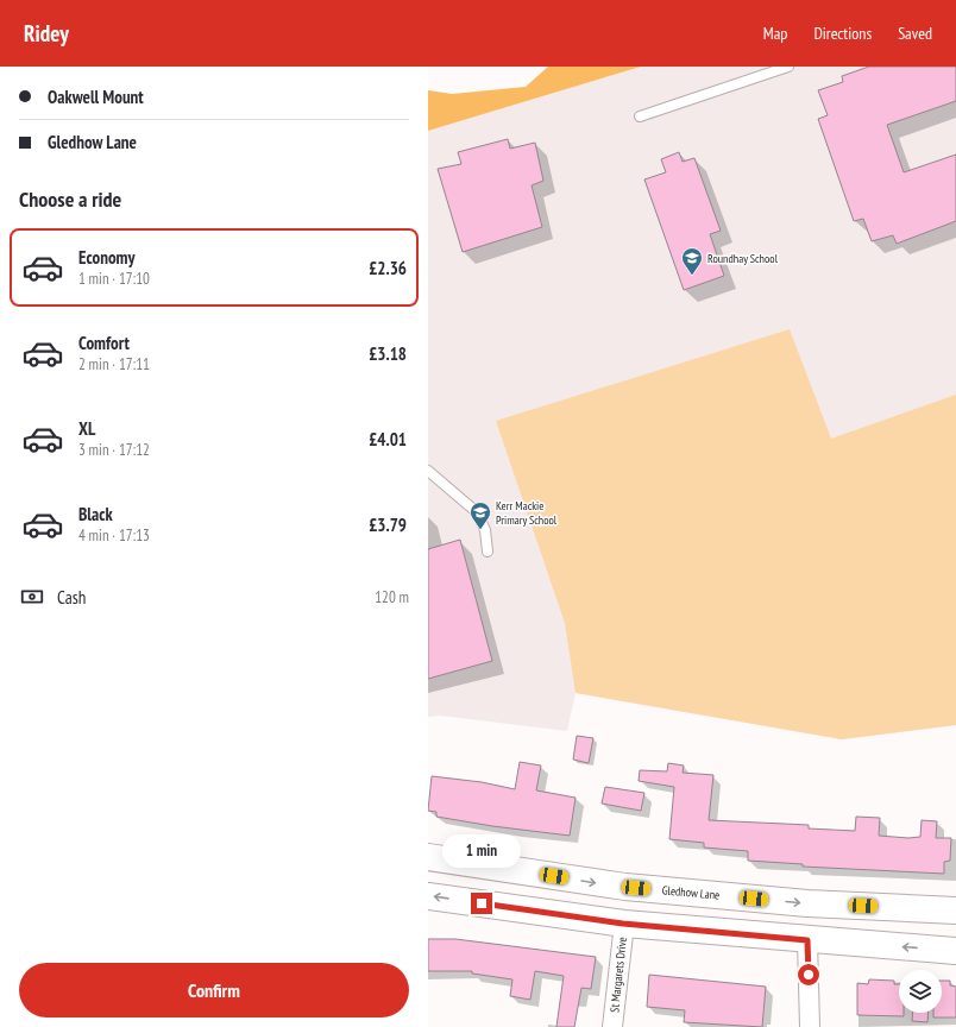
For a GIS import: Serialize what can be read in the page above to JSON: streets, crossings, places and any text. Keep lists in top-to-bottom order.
{
  "streets": {
    "street": ["Gledhow Lane", "St Margarets Drive"]
  },
  "places": {
    "school or university": ["Roundhay School", "Kerr Mackie Primary School"]
  },
  "page": {
    "header": "Ridey",
    "nav": ["Map", "Directions", "Saved"],
    "banner": ["Oakwell Mount", "Gledhow Lane"],
    "heading": "Choose a ride",
    "list": [
      {
        "name": "Economy",
        "note": "1 min · 17:10",
        "value": "£2.36"
      },
      {
        "name": "Comfort",
        "note": "2 min · 17:11",
        "value": "£3.18"
      },
      {
        "name": "XL",
        "note": "3 min · 17:12",
        "value": "£4.01"
      },
      {
        "name": "Black",
        "note": "4 min · 17:13",
        "value": "£3.79"
      }
    ],
    "pay": ["Cash", "120 m"],
    "bubble": "1 min",
    "buttons": "Confirm"
  }
}
